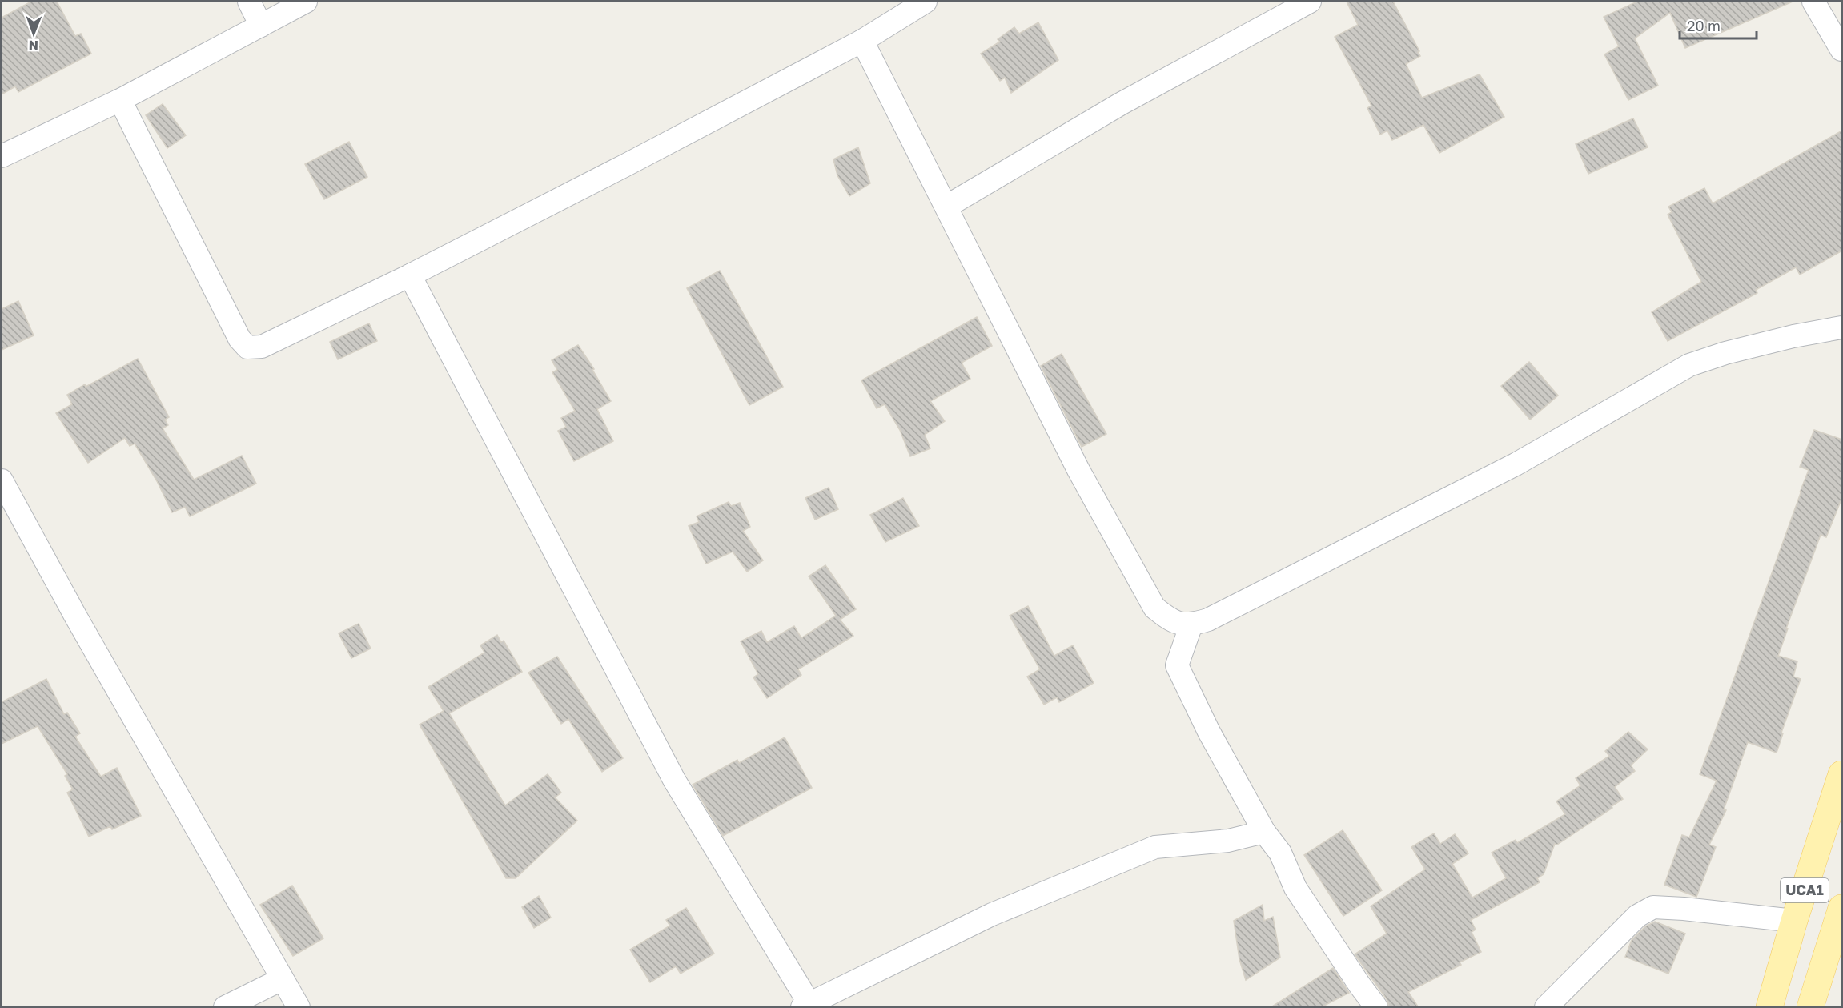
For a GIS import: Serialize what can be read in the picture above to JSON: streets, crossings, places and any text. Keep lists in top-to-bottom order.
{
  "streets": {
    "main road": ["UCA1"]
  },
  "scale_bar": "20 m",
  "north": "bottom"
}
